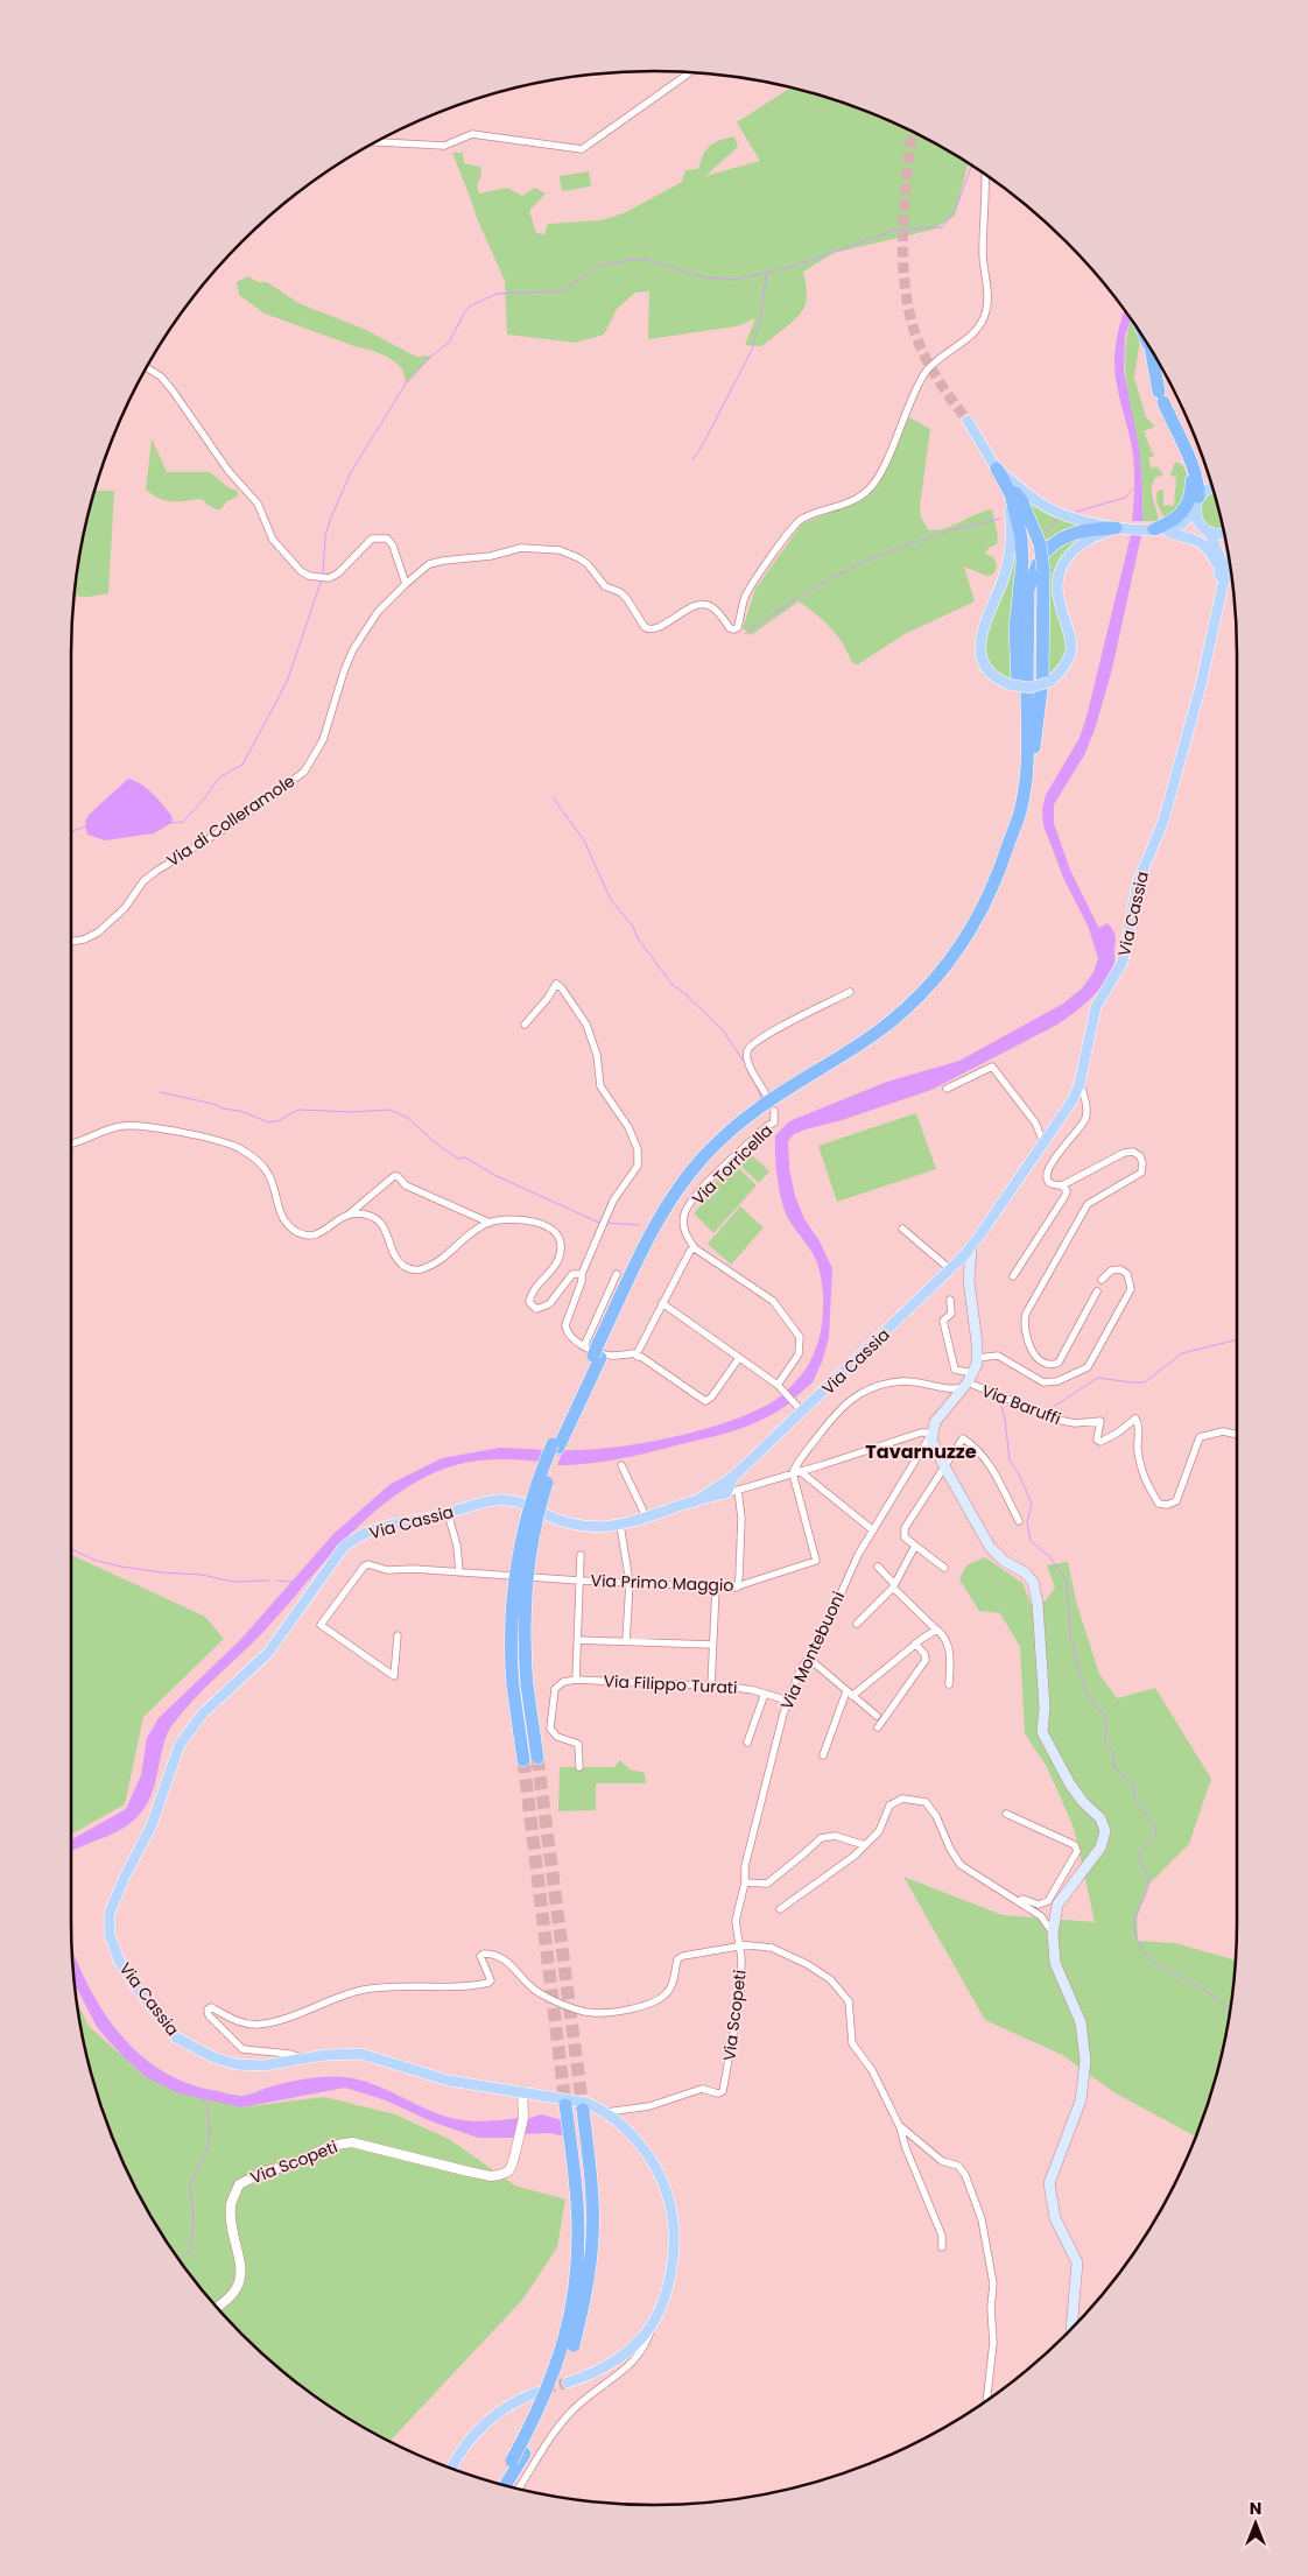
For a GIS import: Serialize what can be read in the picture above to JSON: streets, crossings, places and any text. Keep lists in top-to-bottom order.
{
  "streets": {
    "main road": ["Via Cassia", "Via Montebuoni"],
    "street": [
      "Via di Colleramole",
      "Via Torricella",
      "Via Baruffi",
      "Via Primo Maggio",
      "Via Filippo Turati",
      "Via Scopeti"
    ]
  },
  "crossings": [
    ["Via Cassia", "Via Scopeti"],
    ["Via Baruffi", "Via Montebuoni"],
    ["Via Montebuoni", "Via Filippo Turati"],
    ["Via Montebuoni", "Via Scopeti"]
  ],
  "districts": ["Tavarnuzze"],
  "north": "top"
}
